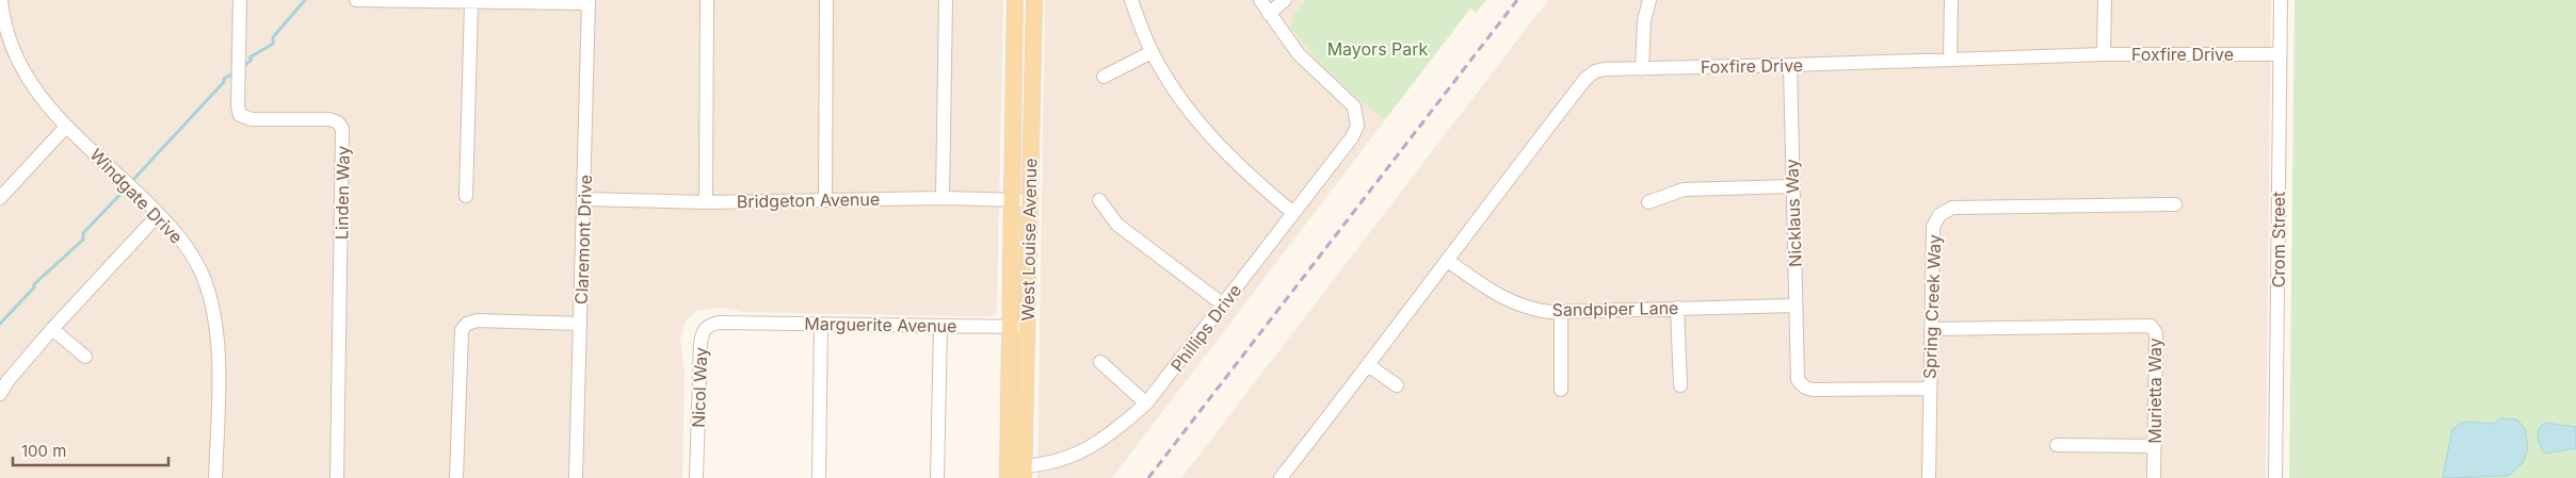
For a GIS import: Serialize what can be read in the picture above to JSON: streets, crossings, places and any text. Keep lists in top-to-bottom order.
{
  "streets": {
    "main road": ["West Louise Avenue"],
    "street": [
      "Foxfire Drive",
      "Linden Way",
      "Windgate Drive",
      "Bridgeton Avenue",
      "Nicklaus Way",
      "Claremont Drive",
      "Crom Street",
      "Spring Creek Way",
      "Sandpiper Lane",
      "Marguerite Avenue",
      "Phillips Drive",
      "Nicol Way",
      "Murietta Way"
    ]
  },
  "crossings": [
    ["Foxfire Drive", "Nicklaus Way"],
    ["Foxfire Drive", "Crom Street"],
    ["Foxfire Drive", "Sandpiper Lane"],
    ["Bridgeton Avenue", "Claremont Drive"],
    ["Bridgeton Avenue", "West Louise Avenue"],
    ["Nicklaus Way", "Spring Creek Way"],
    ["Nicklaus Way", "Sandpiper Lane"],
    ["West Louise Avenue", "Marguerite Avenue"],
    ["West Louise Avenue", "Phillips Drive"],
    ["Spring Creek Way", "Murietta Way"],
    ["Marguerite Avenue", "Nicol Way"]
  ],
  "parks": ["Mayors Park"],
  "scale_bar": "100 m"
}
